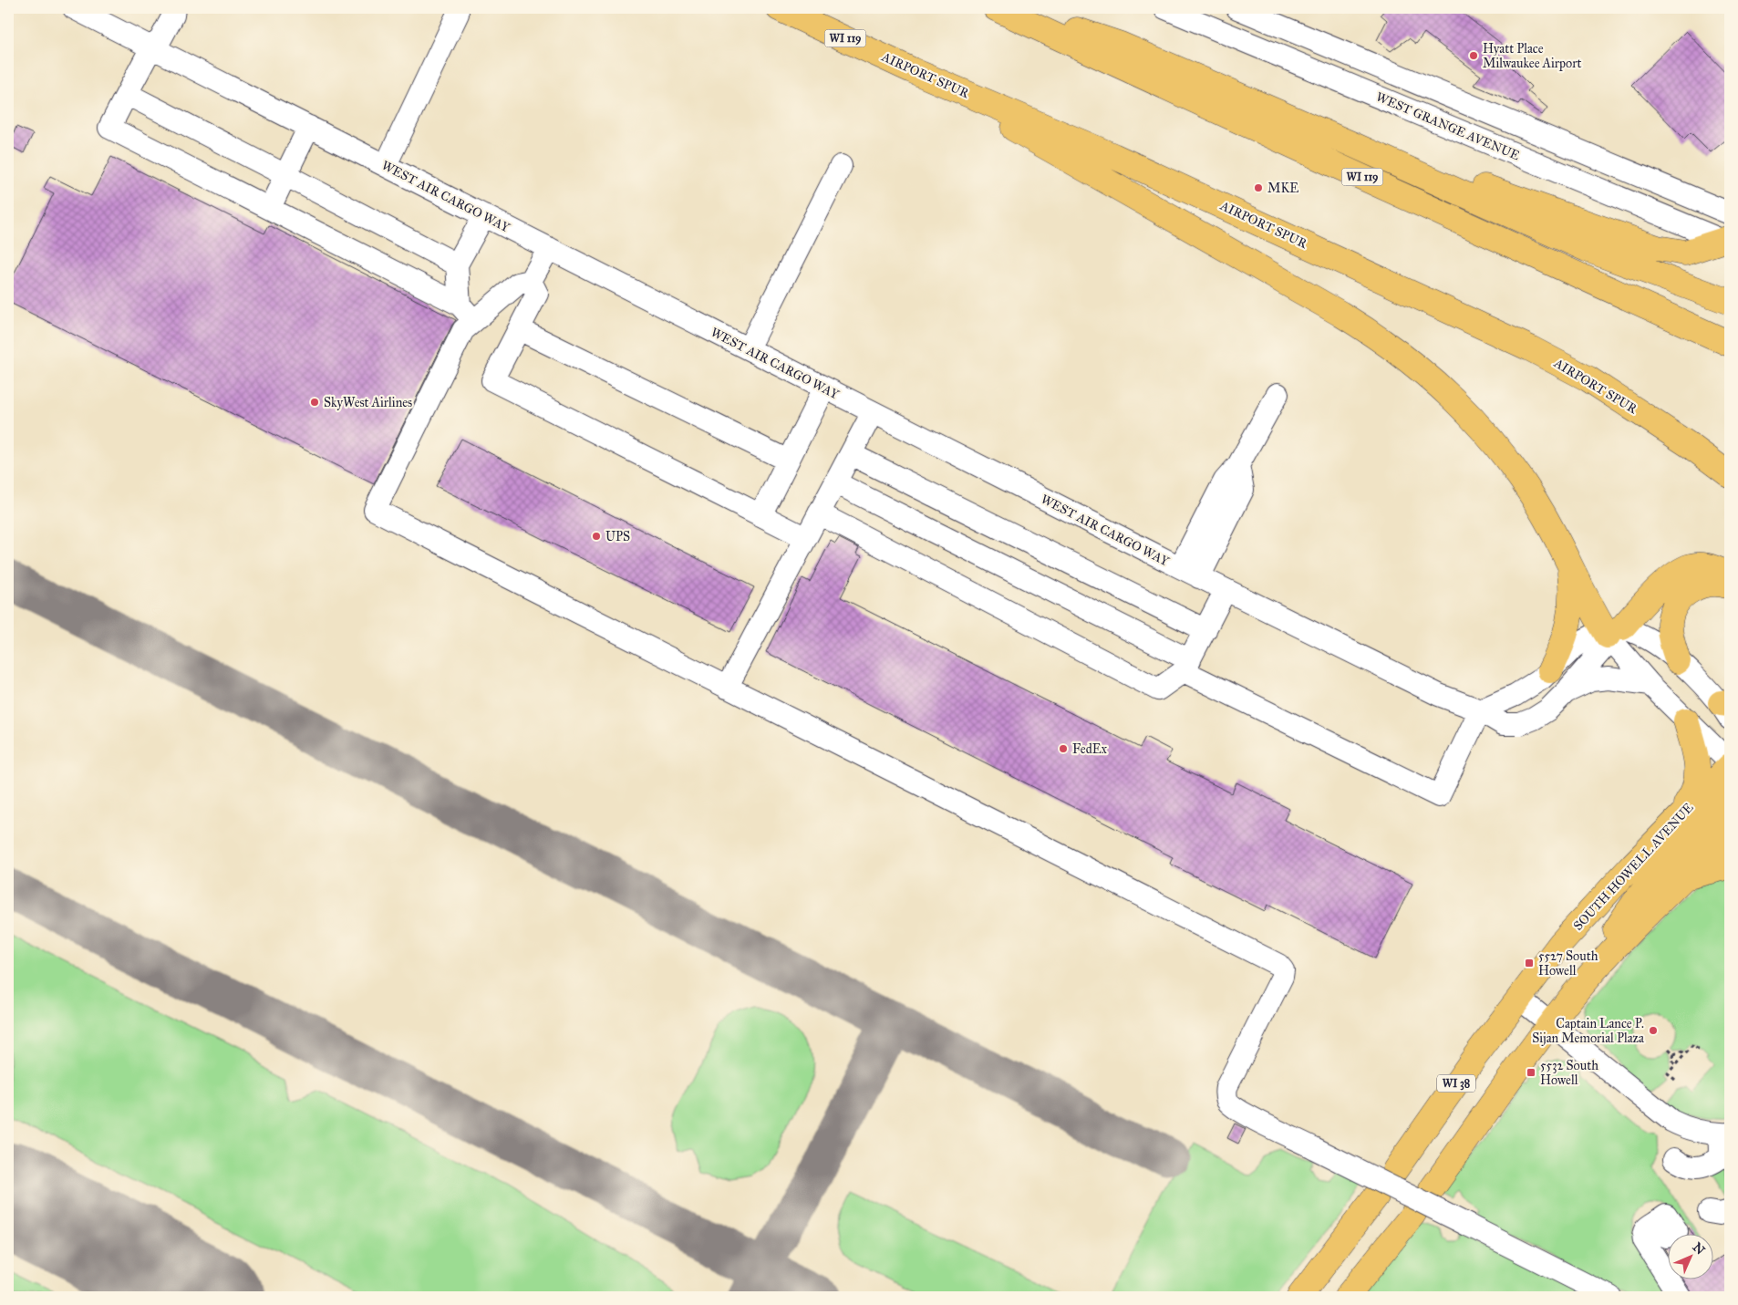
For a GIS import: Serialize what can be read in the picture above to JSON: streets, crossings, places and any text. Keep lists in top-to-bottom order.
{
  "streets": {
    "main road": [
      "WI 119",
      "AIRPORT SPUR",
      "SOUTH HOWELL AVENUE",
      "WI 38"
    ],
    "street": ["WEST GRANGE AVENUE", "WEST AIR CARGO WAY"]
  },
  "places": {
    "other": [
      "Hyatt Place Milwaukee Airport",
      "MKE",
      "SkyWest Airlines",
      "UPS",
      "FedEx",
      "Captain Lance P. Sijan Memorial Plaza"
    ],
    "transit": ["5527 South Howell", "5532 South Howell"]
  },
  "north": "top right"
}
